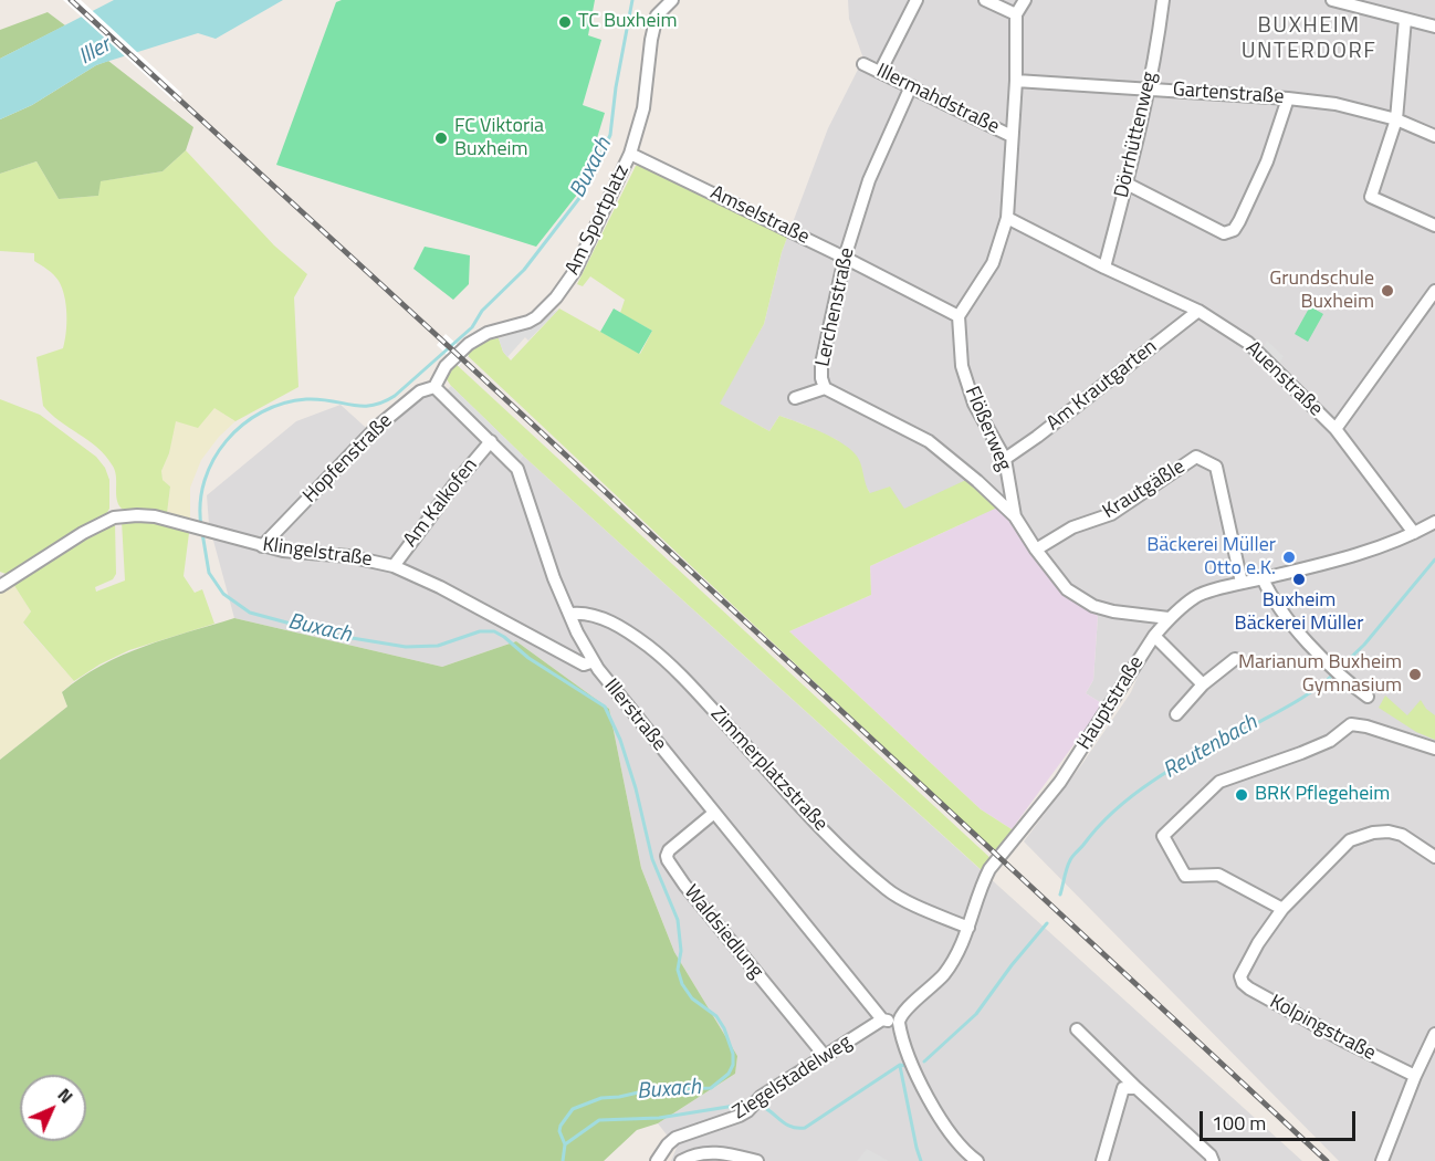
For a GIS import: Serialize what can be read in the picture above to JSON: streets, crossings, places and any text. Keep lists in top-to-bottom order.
{
  "streets": {
    "street": [
      "Gartenstraße",
      "Illermahdstraße",
      "Dörrhüttenweg",
      "Amselstraße",
      "Am Sportplatz",
      "Lerchenstraße",
      "Auenstraße",
      "Am Krautgarten",
      "Flößerweg",
      "Hopfenstraße",
      "Krautgäßle",
      "Am Kalkofen",
      "Klingelstraße",
      "Hauptstraße",
      "Illerstraße",
      "Zimmerplatzstraße",
      "Waldsiedlung",
      "Kolpingstraße",
      "Ziegelstadelweg"
    ]
  },
  "crossings": [
    ["Gartenstraße", "Dörrhüttenweg"],
    ["Illermahdstraße", "Lerchenstraße"],
    ["Dörrhüttenweg", "Auenstraße"],
    ["Amselstraße", "Am Sportplatz"],
    ["Amselstraße", "Lerchenstraße"],
    ["Amselstraße", "Flößerweg"],
    ["Am Sportplatz", "Hopfenstraße"],
    ["Am Sportplatz", "Illerstraße"],
    ["Lerchenstraße", "Flößerweg"],
    ["Auenstraße", "Am Krautgarten"],
    ["Auenstraße", "Hauptstraße"],
    ["Am Krautgarten", "Flößerweg"],
    ["Flößerweg", "Krautgäßle"],
    ["Flößerweg", "Hauptstraße"],
    ["Hopfenstraße", "Klingelstraße"],
    ["Hopfenstraße", "Illerstraße"],
    ["Krautgäßle", "Hauptstraße"],
    ["Am Kalkofen", "Klingelstraße"],
    ["Am Kalkofen", "Illerstraße"],
    ["Klingelstraße", "Illerstraße"],
    ["Hauptstraße", "Zimmerplatzstraße"],
    ["Illerstraße", "Zimmerplatzstraße"],
    ["Illerstraße", "Waldsiedlung"],
    ["Illerstraße", "Ziegelstadelweg"],
    ["Waldsiedlung", "Ziegelstadelweg"]
  ],
  "districts": ["BUXHEIM UNTERDORF"],
  "water": ["Iller", "Buxach", "Reutenbach"],
  "places": [
    "TC Buxheim",
    "FC Viktoria Buxheim",
    "Grundschule Buxheim",
    "Bäckerei Müller Otto e.K.",
    "Buxheim Bäckerei Müller",
    "Marianum Buxheim Gymnasium",
    "BRK Pflegeheim"
  ],
  "scale_bar": "100 m",
  "north": "top right"
}
